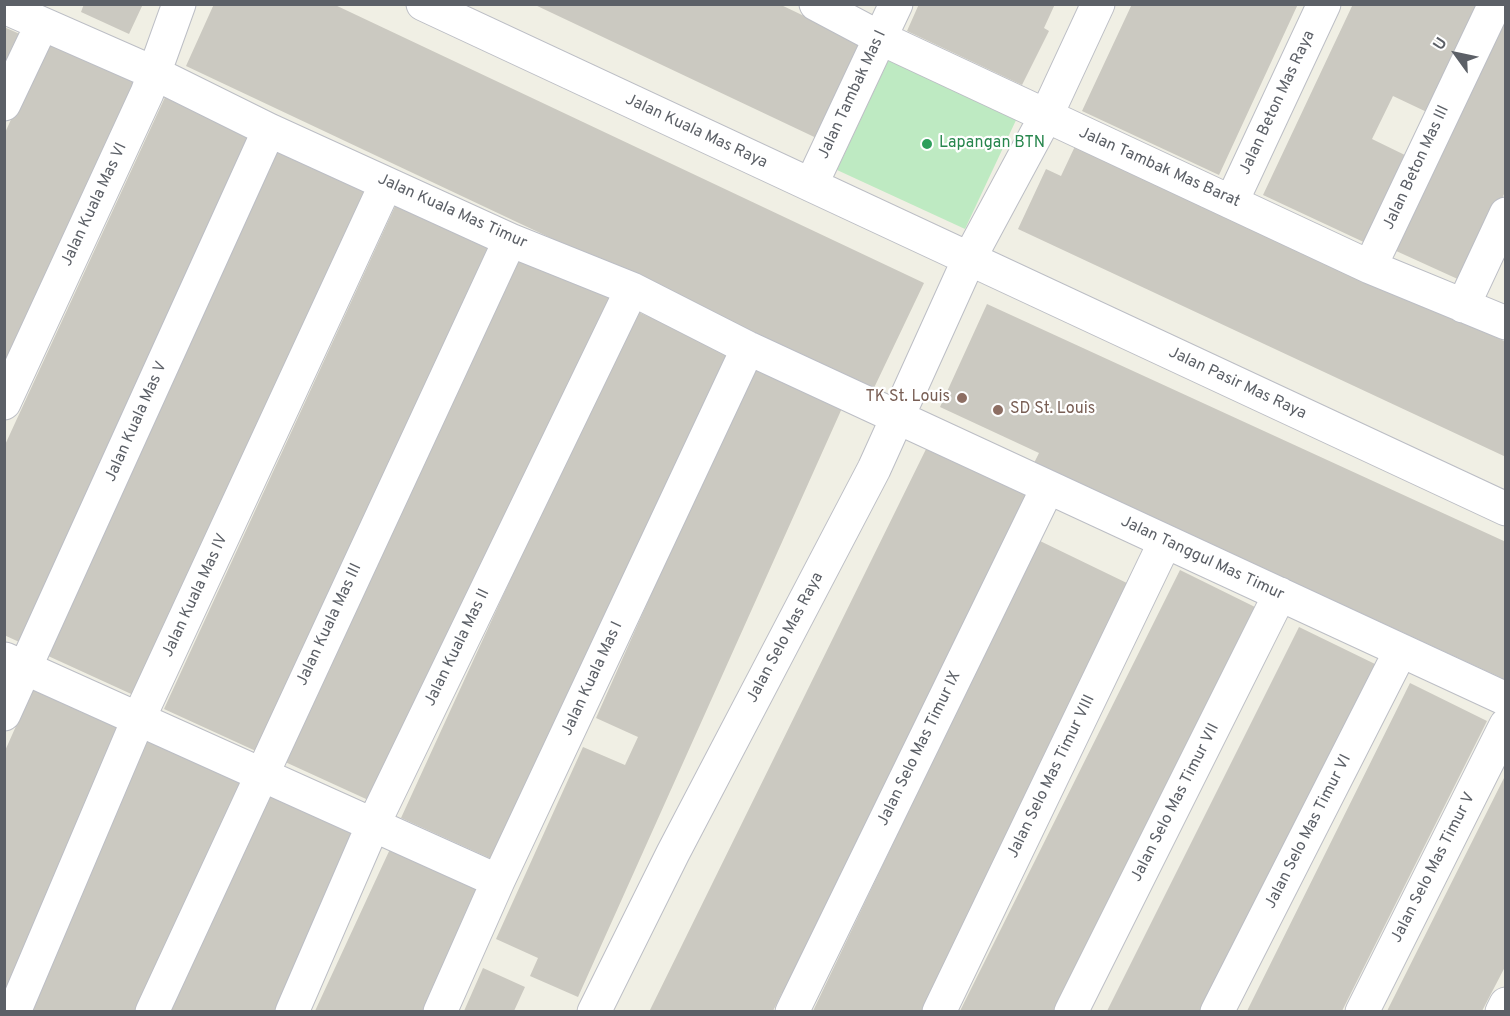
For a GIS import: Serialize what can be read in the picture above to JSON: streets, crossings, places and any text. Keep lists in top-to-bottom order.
{
  "streets": {
    "street": [
      "Jalan Tambak Mas I",
      "Jalan Beton Mas Raya",
      "Jalan Kuala Mas Raya",
      "Jalan Tambak Mas Barat",
      "Jalan Beton Mas III",
      "Jalan Kuala Mas VI",
      "Jalan Kuala Mas Timur",
      "Jalan Pasir Mas Raya",
      "Jalan Kuala Mas V",
      "Jalan Tanggul Mas Timur",
      "Jalan Kuala Mas IV",
      "Jalan Kuala Mas III",
      "Jalan Selo Mas Raya",
      "Jalan Kuala Mas II",
      "Jalan Kuala Mas I",
      "Jalan Selo Mas Timur IX",
      "Jalan Selo Mas Timur VIII",
      "Jalan Selo Mas Timur VII",
      "Jalan Selo Mas Timur VI",
      "Jalan Selo Mas Timur V"
    ]
  },
  "crossings": [
    ["Jalan Tambak Mas I", "Jalan Kuala Mas Raya"],
    ["Jalan Tambak Mas I", "Jalan Tambak Mas Barat"],
    ["Jalan Beton Mas Raya", "Jalan Tambak Mas Barat"],
    ["Jalan Kuala Mas Raya", "Jalan Pasir Mas Raya"],
    ["Jalan Kuala Mas Raya", "Jalan Selo Mas Raya"],
    ["Jalan Tambak Mas Barat", "Jalan Beton Mas III"],
    ["Jalan Tambak Mas Barat", "Jalan Selo Mas Raya"],
    ["Jalan Kuala Mas VI", "Jalan Kuala Mas Timur"],
    ["Jalan Kuala Mas Timur", "Jalan Kuala Mas V"],
    ["Jalan Kuala Mas Timur", "Jalan Tanggul Mas Timur"],
    ["Jalan Kuala Mas Timur", "Jalan Kuala Mas IV"],
    ["Jalan Kuala Mas Timur", "Jalan Kuala Mas III"],
    ["Jalan Kuala Mas Timur", "Jalan Selo Mas Raya"],
    ["Jalan Kuala Mas Timur", "Jalan Kuala Mas II"],
    ["Jalan Kuala Mas Timur", "Jalan Kuala Mas I"],
    ["Jalan Pasir Mas Raya", "Jalan Selo Mas Raya"],
    ["Jalan Tanggul Mas Timur", "Jalan Selo Mas Raya"],
    ["Jalan Tanggul Mas Timur", "Jalan Selo Mas Timur IX"],
    ["Jalan Tanggul Mas Timur", "Jalan Selo Mas Timur VIII"],
    ["Jalan Tanggul Mas Timur", "Jalan Selo Mas Timur VII"],
    ["Jalan Tanggul Mas Timur", "Jalan Selo Mas Timur VI"]
  ],
  "places": ["Lapangan BTN", "TK St. Louis", "SD St. Louis"],
  "north": "top left"
}
